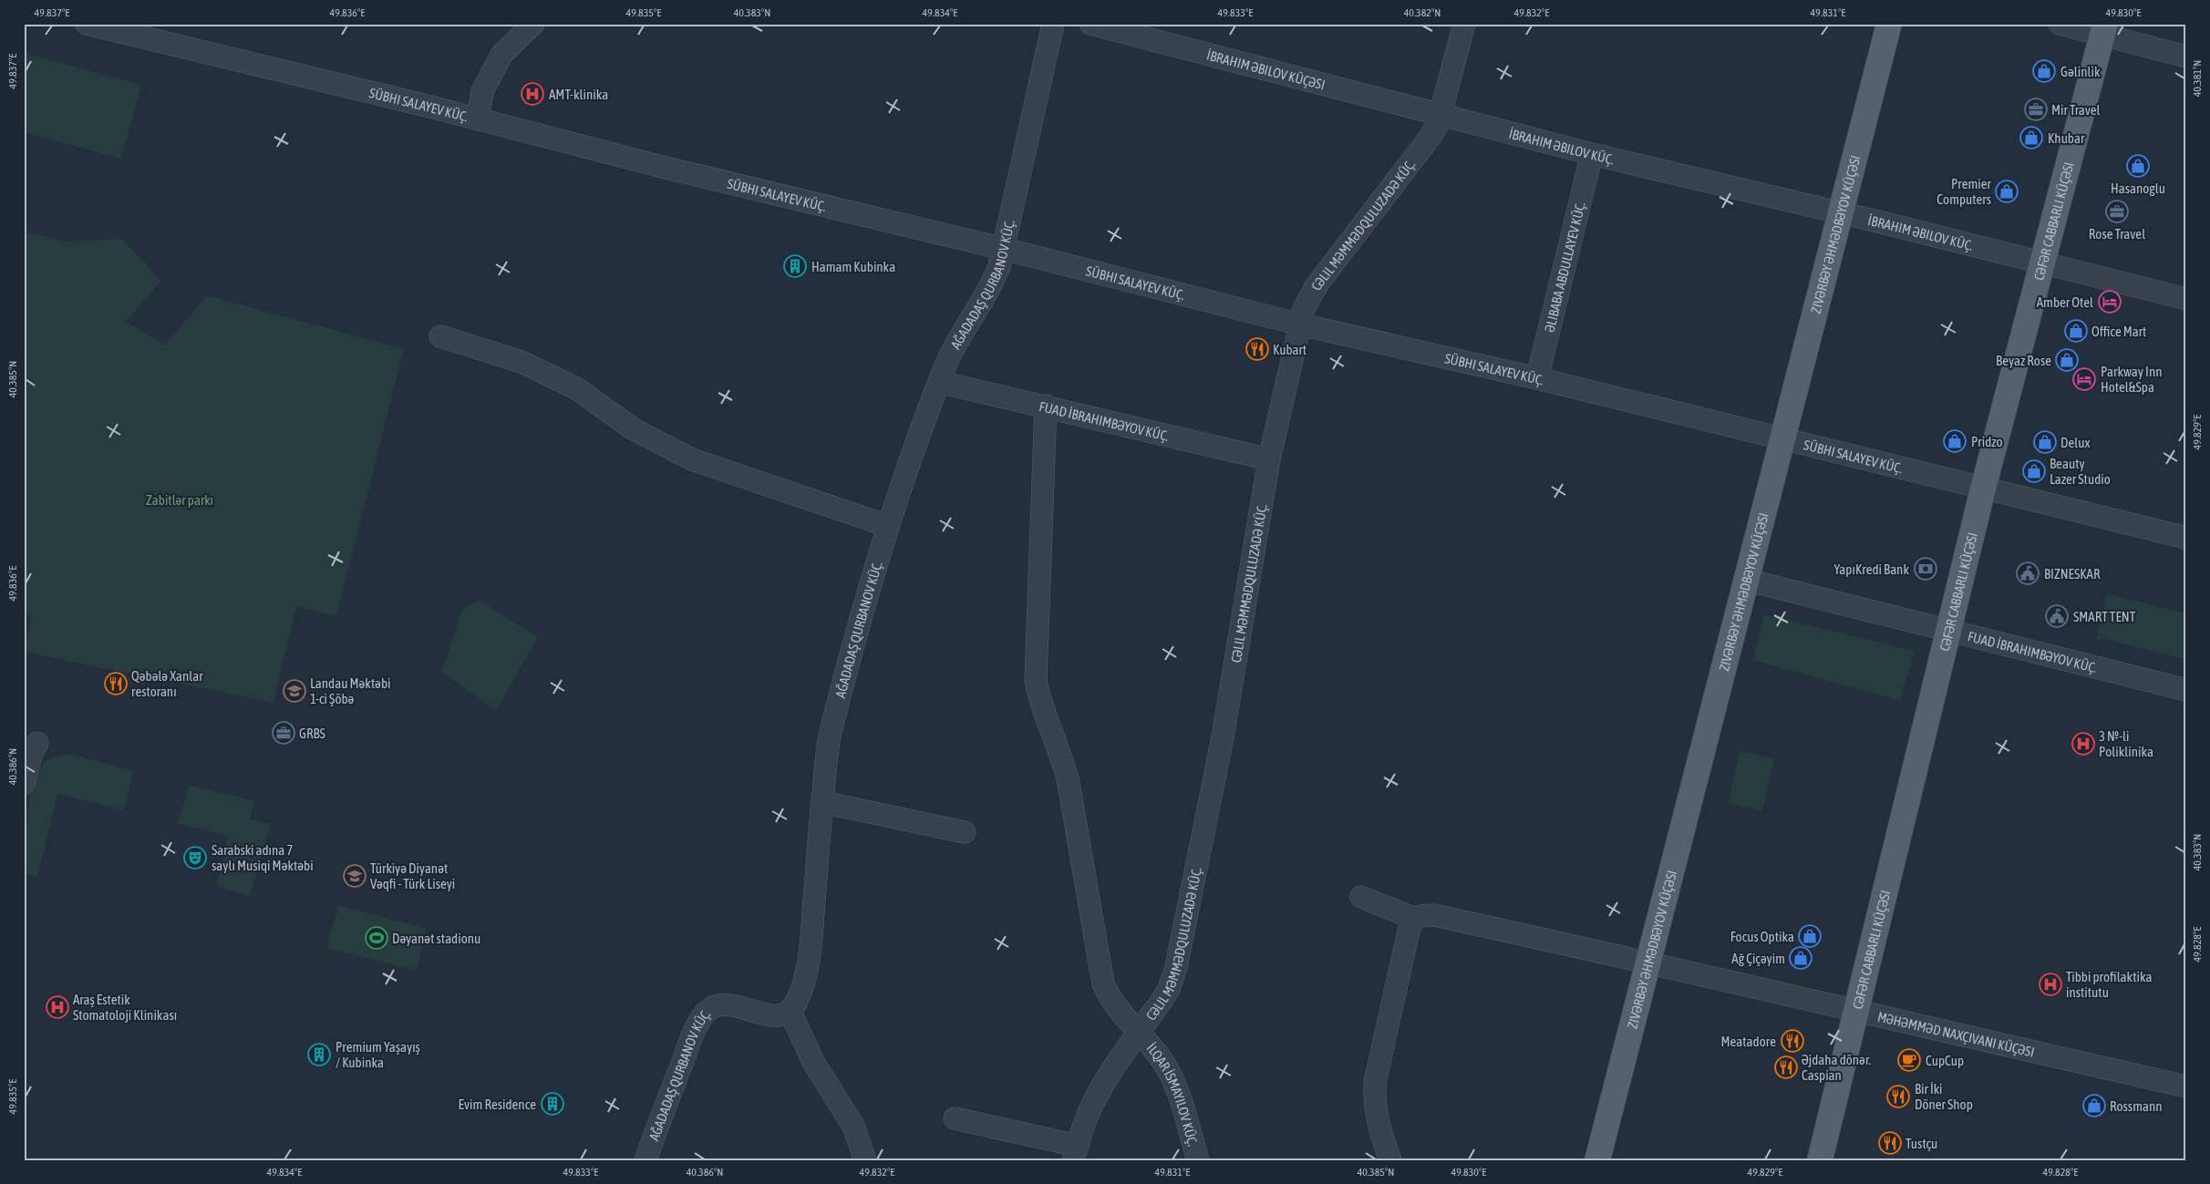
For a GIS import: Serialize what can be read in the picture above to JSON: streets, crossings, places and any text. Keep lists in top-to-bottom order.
{
  "streets": {
    "main road": ["ZIVƏRBƏY ƏHMƏDBƏYOV KÜÇƏSI"],
    "street": [
      "İBRAHIM ƏBILOV KÜÇƏSI",
      "SÜBHI SALAYEV KÜÇ.",
      "İBRAHIM ƏBILOV KÜÇ.",
      "CƏLIL MƏMMƏDQULUZADƏ KÜÇ.",
      "ƏLIBABA ABDULLAYEV KÜÇ.",
      "AĞADADAŞ QURBANOV KÜÇ.",
      "FUAD İBRAHIMBƏYOV KÜÇ."
    ]
  },
  "crossings": [
    ["İBRAHIM ƏBILOV KÜÇƏSI", "İBRAHIM ƏBILOV KÜÇ."],
    ["İBRAHIM ƏBILOV KÜÇƏSI", "CƏLIL MƏMMƏDQULUZADƏ KÜÇ."],
    ["SÜBHI SALAYEV KÜÇ.", "CƏLIL MƏMMƏDQULUZADƏ KÜÇ."],
    ["SÜBHI SALAYEV KÜÇ.", "ZIVƏRBƏY ƏHMƏDBƏYOV KÜÇƏSI"],
    ["SÜBHI SALAYEV KÜÇ.", "ƏLIBABA ABDULLAYEV KÜÇ."],
    ["SÜBHI SALAYEV KÜÇ.", "AĞADADAŞ QURBANOV KÜÇ."],
    ["İBRAHIM ƏBILOV KÜÇ.", "CƏLIL MƏMMƏDQULUZADƏ KÜÇ."],
    ["İBRAHIM ƏBILOV KÜÇ.", "ZIVƏRBƏY ƏHMƏDBƏYOV KÜÇƏSI"],
    ["İBRAHIM ƏBILOV KÜÇ.", "ƏLIBABA ABDULLAYEV KÜÇ."],
    ["CƏLIL MƏMMƏDQULUZADƏ KÜÇ.", "FUAD İBRAHIMBƏYOV KÜÇ."],
    ["ZIVƏRBƏY ƏHMƏDBƏYOV KÜÇƏSI", "FUAD İBRAHIMBƏYOV KÜÇ."],
    ["AĞADADAŞ QURBANOV KÜÇ.", "FUAD İBRAHIMBƏYOV KÜÇ."]
  ],
  "parks": ["Zabitlər parkı"],
  "places": {
    "shop": [
      "Gəlinlik",
      "Khubar",
      "Hasanoglu",
      "Premier Computers",
      "Office Mart",
      "Beyaz Rose",
      "Pridzo",
      "Delux",
      "Beauty Lazer Studio",
      "Focus Optika",
      "Ağ Çiçəyim",
      "Rossmann"
    ],
    "hospital": [
      "AMT-klinika",
      "3 №-li Poliklinika",
      "Tibbi profilaktika institutu",
      "Araş Estetik Stomatoloji Klinikası"
    ],
    "office": ["Mir Travel", "Rose Travel", "GRBS"],
    "building": ["Hamam Kubinka", "Premium Yaşayış / Kubinka", "Evim Residence"],
    "hotel": ["Amber Otel", "Parkway Inn Hotel&Spa"],
    "restaurant": [
      "Kubart",
      "Qəbələ Xanlar restoranı",
      "Meatadore",
      "Əjdaha dönər. Caspian",
      "Bir İki Döner Shop",
      "Tustçu"
    ],
    "bank": ["YapıKredi Bank"],
    "public building": ["BIZNESKAR", "SMART TENT"],
    "school or university": ["Landau Məktəbi 1-ci Şöbə", "Türkiyə Diyanət Vəqfi - Türk Liseyi"],
    "theatre": ["Sarabski adına 7 saylı Musiqi Məktəbi"],
    "sports": ["Dəyanət stadionu"],
    "cafe": ["CupCup"]
  },
  "coordinates": [
    "49.837°E",
    "49.836°E",
    "49.835°E",
    "40.383°N",
    "49.834°E",
    "49.833°E",
    "40.382°N",
    "49.832°E",
    "49.831°E",
    "49.830°E",
    "40.381°N",
    "40.385°N",
    "49.829°E",
    "40.386°N",
    "49.828°E"
  ]
}
